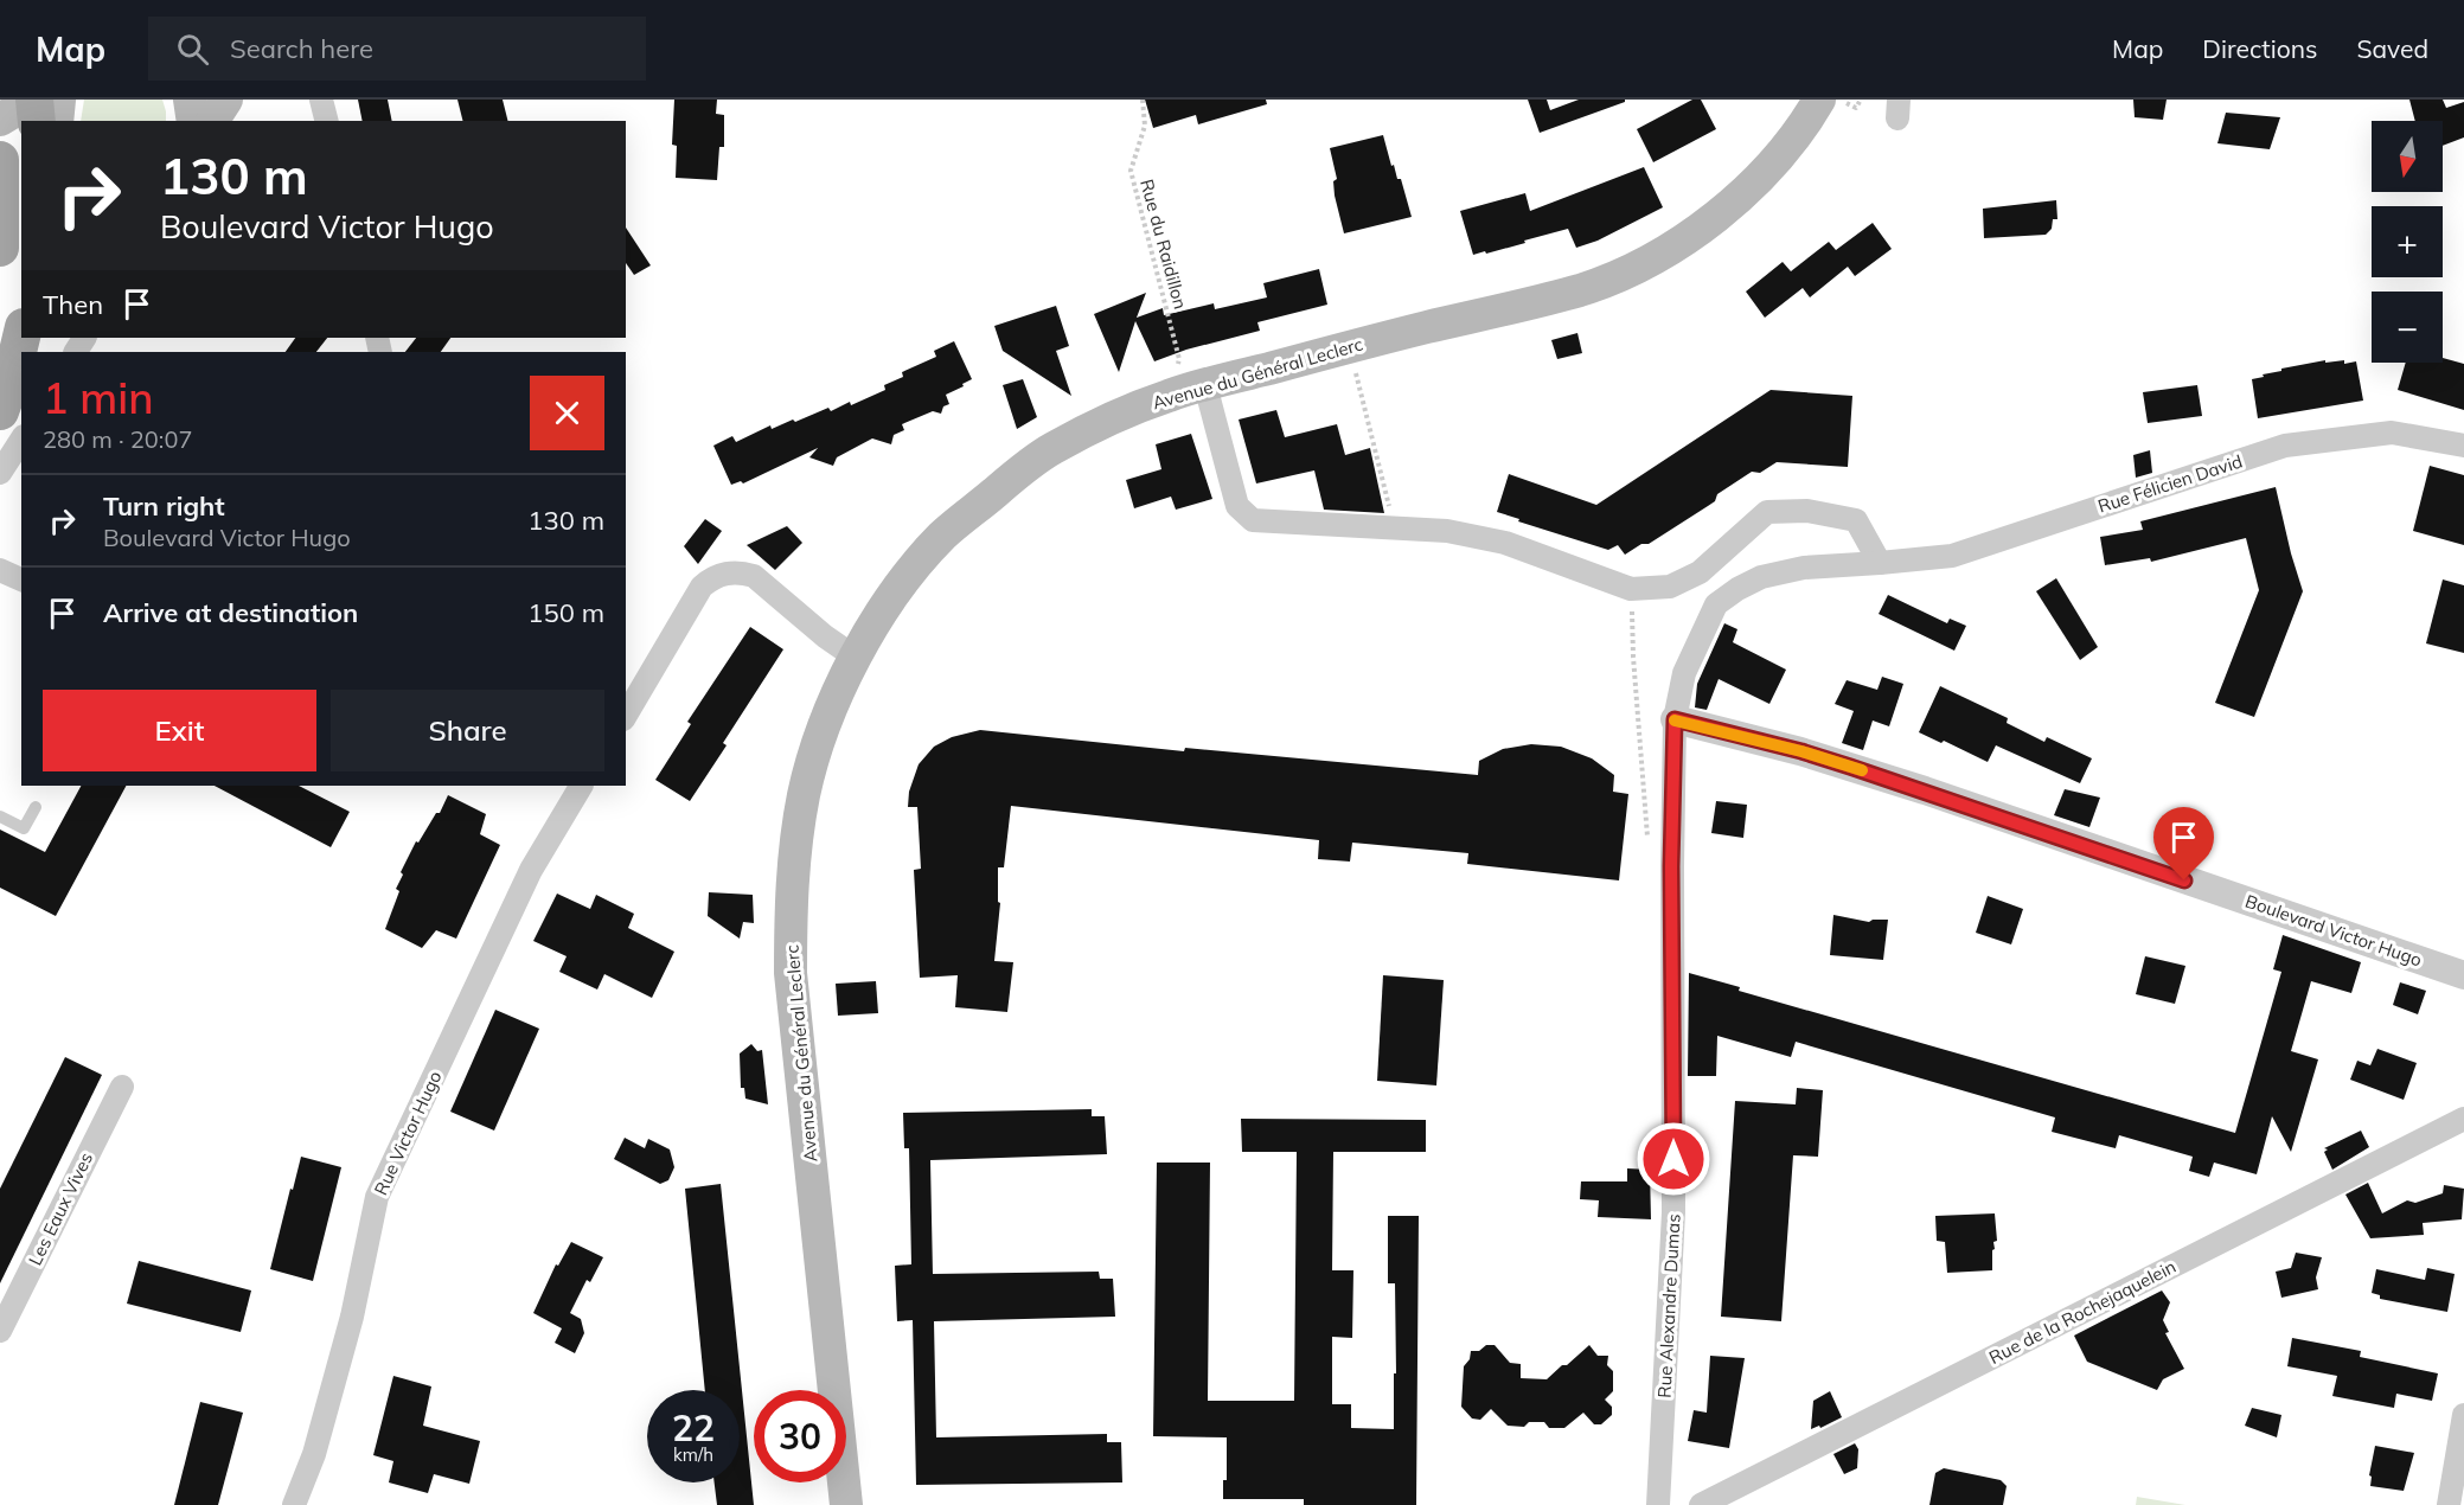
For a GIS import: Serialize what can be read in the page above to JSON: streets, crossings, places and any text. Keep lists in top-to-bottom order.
{
  "streets": {
    "main road": ["Avenue du Général Leclerc"],
    "street": [
      "Rue Félicien David",
      "Boulevard Victor Hugo",
      "Rue Victor Hugo",
      "Les Eaux Vives",
      "Rue Alexandre Dumas",
      "Rue de la Rochejaquelein"
    ],
    "path": ["Rue du Raidillon"]
  },
  "crossings": [
    ["Rue du Raidillon", "Avenue du Général Leclerc"],
    ["Rue Félicien David", "Rue Alexandre Dumas"],
    ["Boulevard Victor Hugo", "Rue Alexandre Dumas"]
  ],
  "north": "bottom",
  "page": {
    "header": "Map",
    "search": "Search here",
    "nav": ["Map", "Directions", "Saved"],
    "map_buttons": ["+", "−"],
    "turn": ["130 m", "Boulevard Victor Hugo"],
    "then": "Then",
    "heading": ["1 min", "280 m · 20:07"],
    "list": [
      {
        "name": "Turn right",
        "note": "Boulevard Victor Hugo",
        "value": "130 m"
      },
      {
        "name": "Arrive at destination",
        "value": "150 m"
      }
    ],
    "buttons": ["Exit", "Share"],
    "speed": "22 km/h",
    "limit": "30"
  }
}
